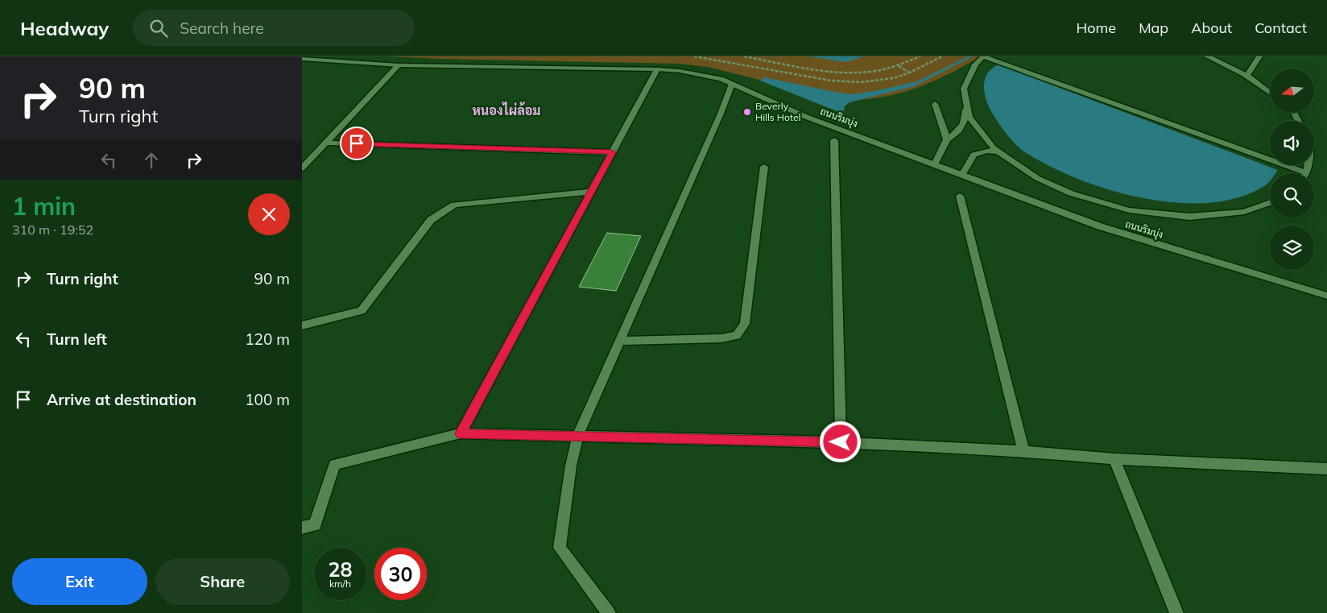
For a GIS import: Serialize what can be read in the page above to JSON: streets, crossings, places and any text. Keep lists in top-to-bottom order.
{
  "streets": {
    "street": ["ถนนริมบุ่ง"]
  },
  "districts": ["หนองไผ่ล้อม"],
  "places": ["Beverly Hills Hotel"],
  "north": "left",
  "page": {
    "header": "Headway",
    "search": "Search here",
    "nav": [
      "Home",
      "Map",
      "About",
      "Contact"
    ],
    "turn": ["90 m", "Turn right"],
    "heading": ["1 min", "310 m · 19:52"],
    "list": [
      {
        "name": "Turn right",
        "value": "90 m"
      },
      {
        "name": "Turn left",
        "value": "120 m"
      },
      {
        "name": "Arrive at destination",
        "value": "100 m"
      }
    ],
    "speed": "28 km/h",
    "limit": "30",
    "buttons": ["Exit", "Share"]
  }
}
